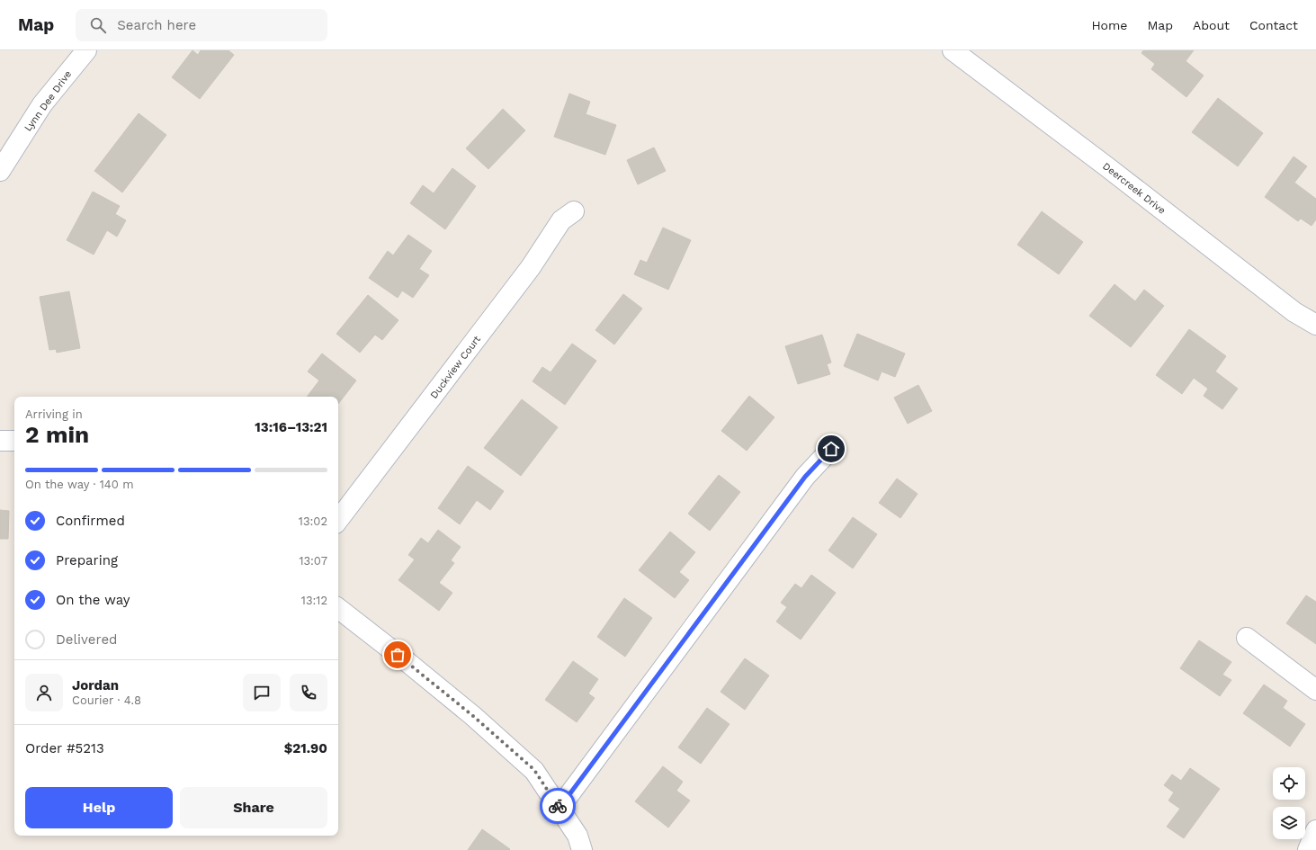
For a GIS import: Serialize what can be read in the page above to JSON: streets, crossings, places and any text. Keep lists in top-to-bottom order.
{
  "streets": {
    "street": ["Lynn Dee Drive", "Deercreek Drive", "Duckview Court"]
  },
  "page": {
    "header": "Map",
    "search": "Search here",
    "nav": [
      "Home",
      "Map",
      "About",
      "Contact"
    ],
    "heading": ["2 min", "Arriving in", "13:16–13:21"],
    "panel": [
      "Jordan",
      "Courier · 4.8",
      "Order #5213",
      "$21.90"
    ],
    "bar": "On the way · 140 m",
    "list": [
      ["Confirmed", "13:02"],
      ["Preparing", "13:07"],
      ["On the way", "13:12"],
      "Delivered"
    ],
    "buttons": ["Help", "Share"]
  }
}
